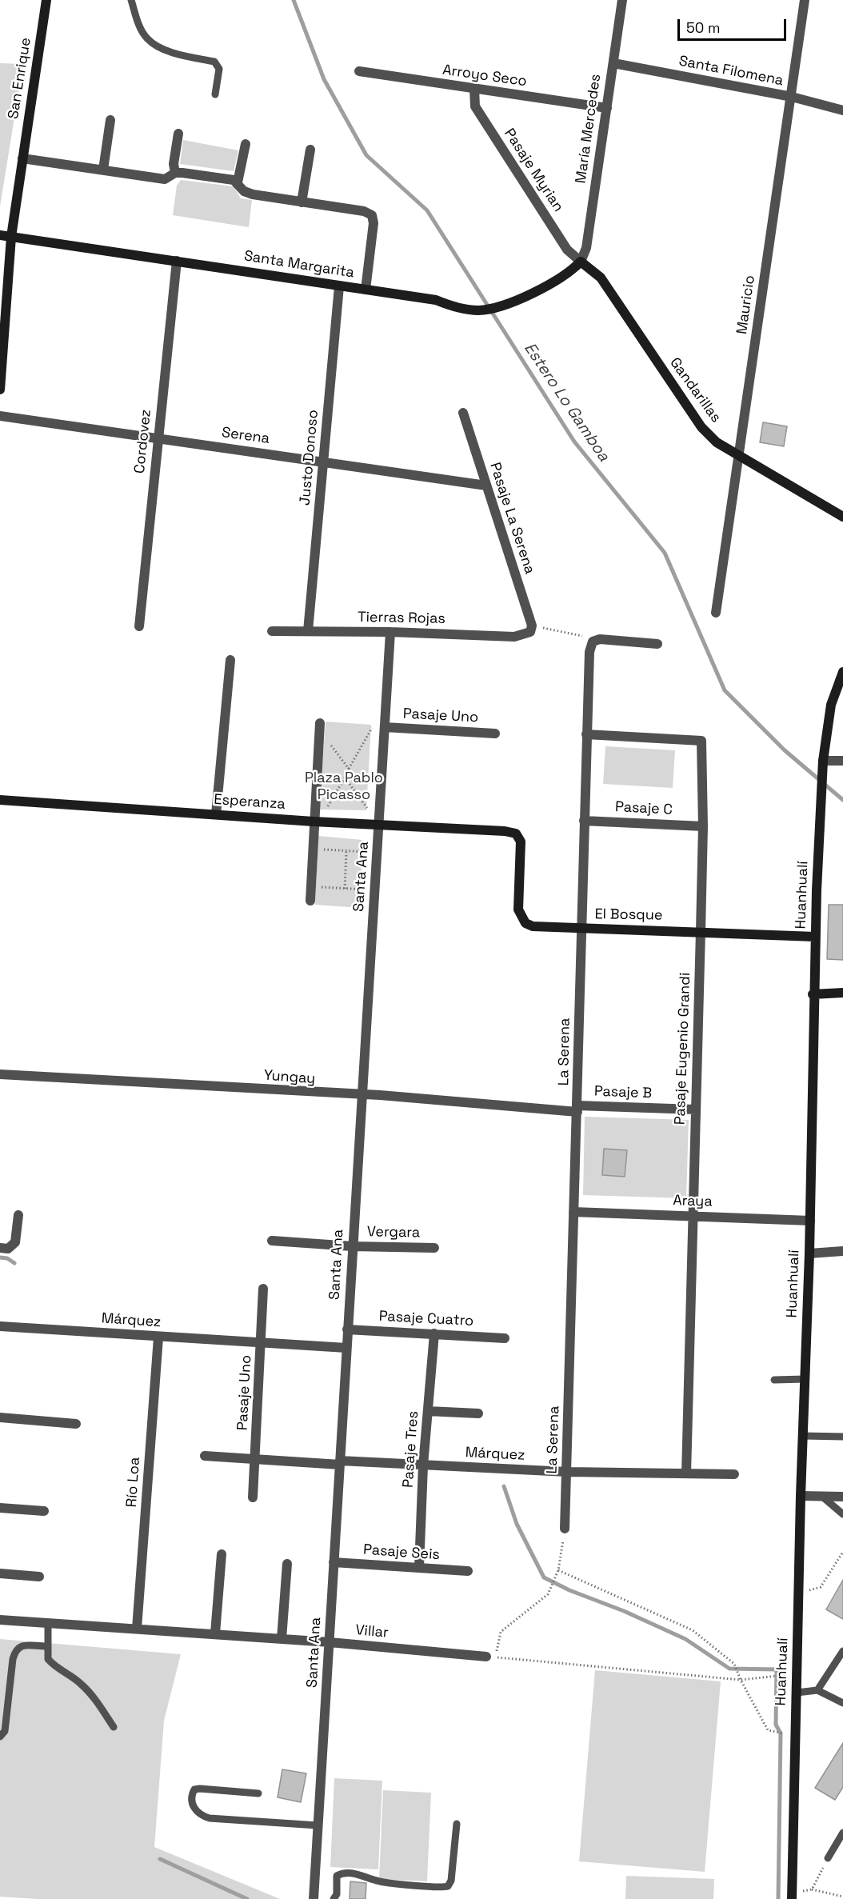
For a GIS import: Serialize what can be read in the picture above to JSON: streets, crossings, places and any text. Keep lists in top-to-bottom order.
{
  "streets": {
    "street": [
      "Santa Filomena",
      "Arroyo Seco",
      "San Enrique",
      "María Mercedes",
      "Pasaje Myrian",
      "Santa Margarita",
      "Mauricio",
      "Gandarillas",
      "Serena",
      "Cordovez",
      "Justo Donoso",
      "Pasaje La Serena",
      "Tierras Rojas",
      "Pasaje Uno",
      "Esperanza",
      "Pasaje C",
      "Santa Ana",
      "Huanhualí",
      "El Bosque",
      "Pasaje Eugenio Grandi",
      "La Serena",
      "Yungay",
      "Pasaje B",
      "Araya",
      "Vergara",
      "Pasaje Cuatro",
      "Márquez",
      "Pasaje Tres",
      "Río Loa",
      "Pasaje Seis",
      "Villar"
    ]
  },
  "crossings": [
    ["Santa Filomena", "María Mercedes"],
    ["Santa Filomena", "Mauricio"],
    ["Arroyo Seco", "María Mercedes"],
    ["Arroyo Seco", "Pasaje Myrian"],
    ["San Enrique", "Santa Margarita"],
    ["María Mercedes", "Pasaje Myrian"],
    ["María Mercedes", "Santa Margarita"],
    ["María Mercedes", "Gandarillas"],
    ["Pasaje Myrian", "Santa Margarita"],
    ["Pasaje Myrian", "Gandarillas"],
    ["Santa Margarita", "Gandarillas"],
    ["Santa Margarita", "Cordovez"],
    ["Santa Margarita", "Justo Donoso"],
    ["Mauricio", "Gandarillas"],
    ["Serena", "Cordovez"],
    ["Serena", "Justo Donoso"],
    ["Serena", "Pasaje La Serena"],
    ["Justo Donoso", "Tierras Rojas"],
    ["Pasaje La Serena", "Tierras Rojas"],
    ["Tierras Rojas", "Santa Ana"],
    ["Pasaje Uno", "Santa Ana"],
    ["Pasaje Uno", "Márquez"],
    ["Esperanza", "Santa Ana"],
    ["Esperanza", "El Bosque"],
    ["Pasaje C", "Pasaje Eugenio Grandi"],
    ["Pasaje C", "La Serena"],
    ["Santa Ana", "Yungay"],
    ["Santa Ana", "Vergara"],
    ["Santa Ana", "Pasaje Cuatro"],
    ["Santa Ana", "Márquez"],
    ["Santa Ana", "Pasaje Seis"],
    ["Santa Ana", "Villar"],
    ["Huanhualí", "El Bosque"],
    ["Huanhualí", "Araya"],
    ["El Bosque", "Pasaje Eugenio Grandi"],
    ["El Bosque", "La Serena"],
    ["Pasaje Eugenio Grandi", "La Serena"],
    ["Pasaje Eugenio Grandi", "Pasaje B"],
    ["Pasaje Eugenio Grandi", "Araya"],
    ["Pasaje Eugenio Grandi", "Márquez"],
    ["La Serena", "Yungay"],
    ["La Serena", "Pasaje B"],
    ["La Serena", "Araya"],
    ["La Serena", "Márquez"],
    ["Yungay", "Pasaje B"],
    ["Pasaje Cuatro", "Pasaje Tres"],
    ["Márquez", "Pasaje Tres"],
    ["Márquez", "Río Loa"],
    ["Pasaje Tres", "Pasaje Seis"],
    ["Río Loa", "Villar"]
  ],
  "water": ["Estero Lo Gamboa"],
  "parks": ["Plaza Pablo Picasso"],
  "scale_bar": "50 m"
}
